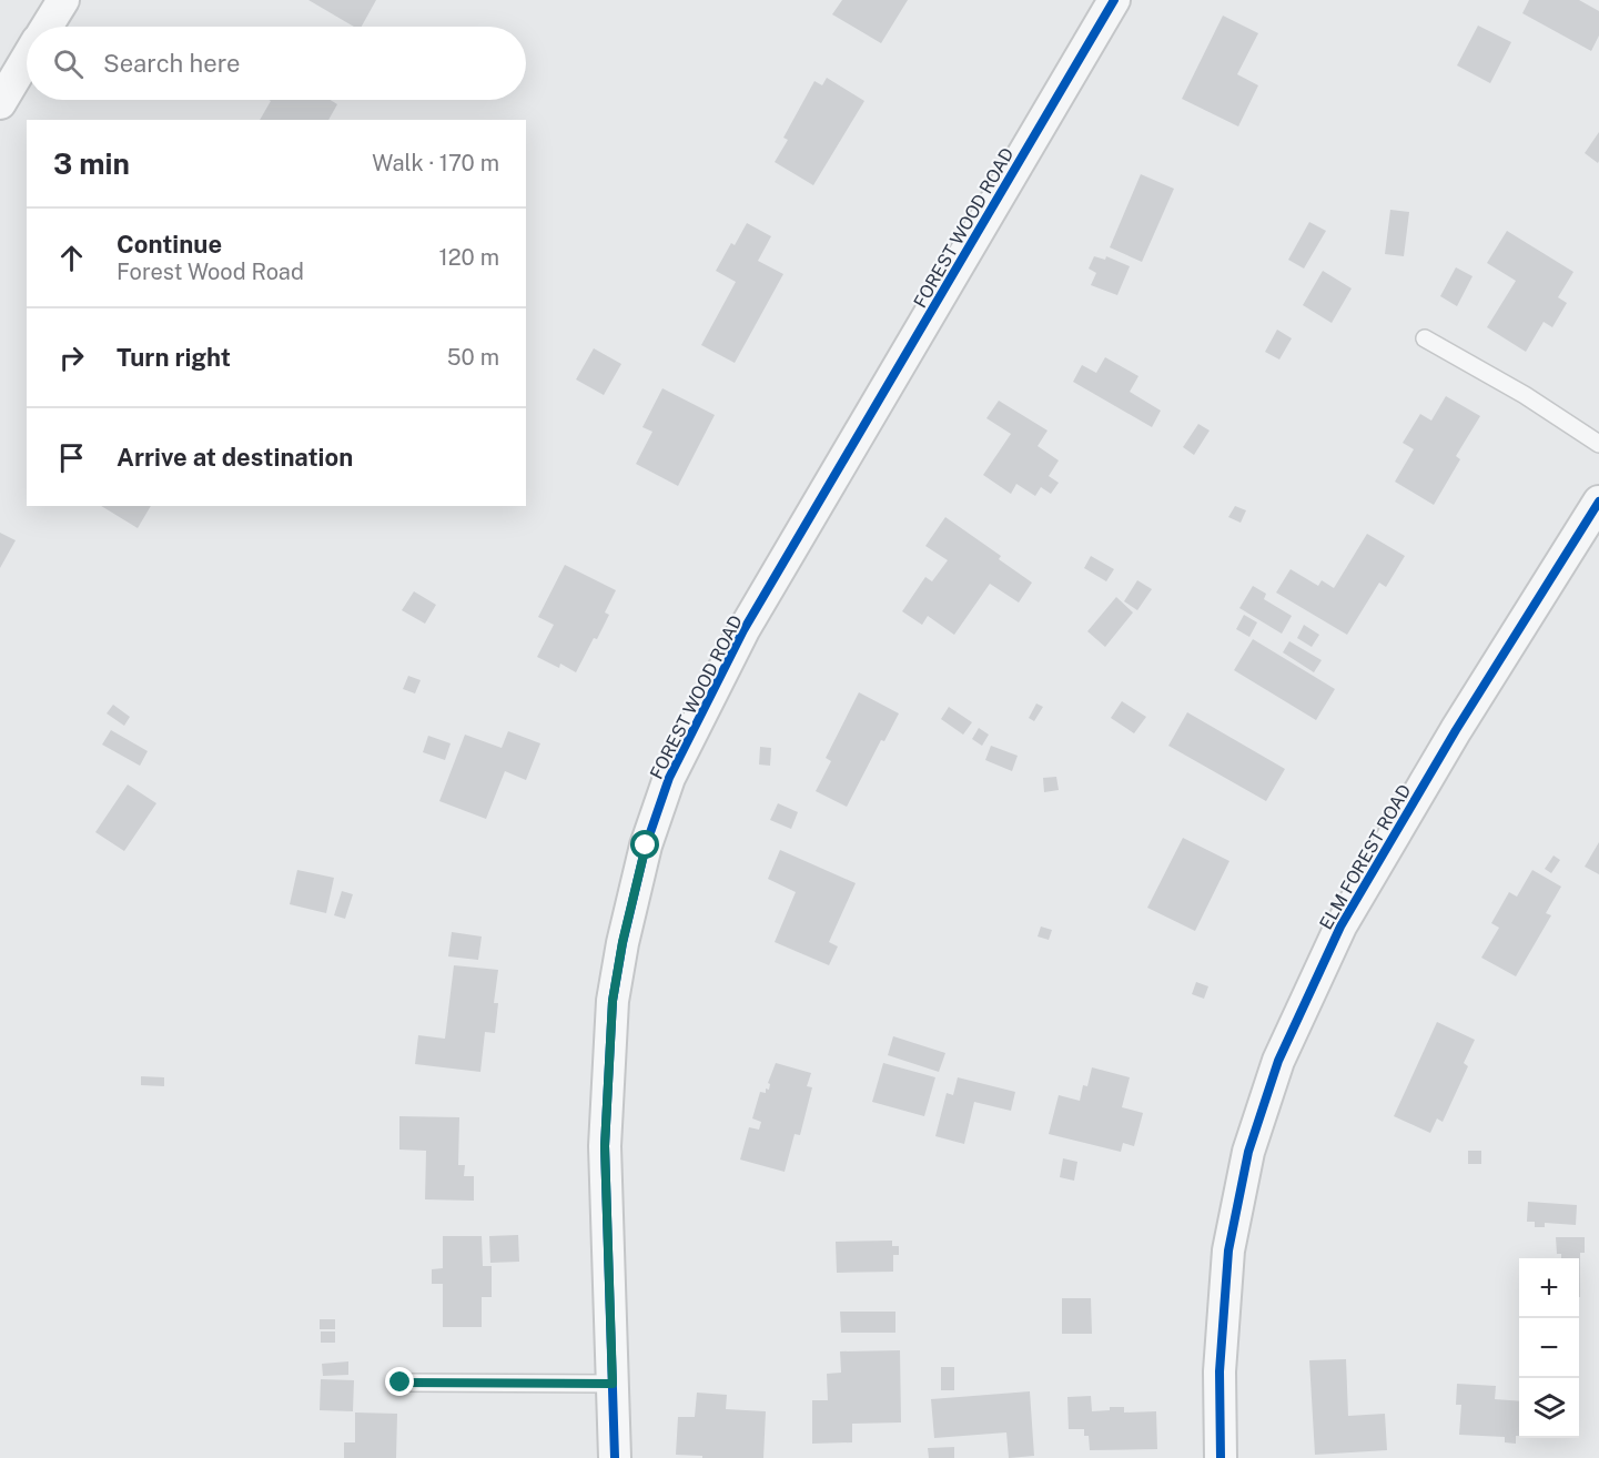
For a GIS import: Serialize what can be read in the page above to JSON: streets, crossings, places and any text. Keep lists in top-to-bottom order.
{
  "streets": {
    "street": ["FOREST WOOD ROAD", "ELM FOREST ROAD"]
  },
  "page": {
    "search": "Search here",
    "heading": ["3 min", "Walk · 170 m"],
    "list": [
      ["Continue", "Forest Wood Road", "120 m"],
      ["Turn right", "50 m"],
      "Arrive at destination"
    ],
    "map_buttons": ["+", "−"]
  }
}
